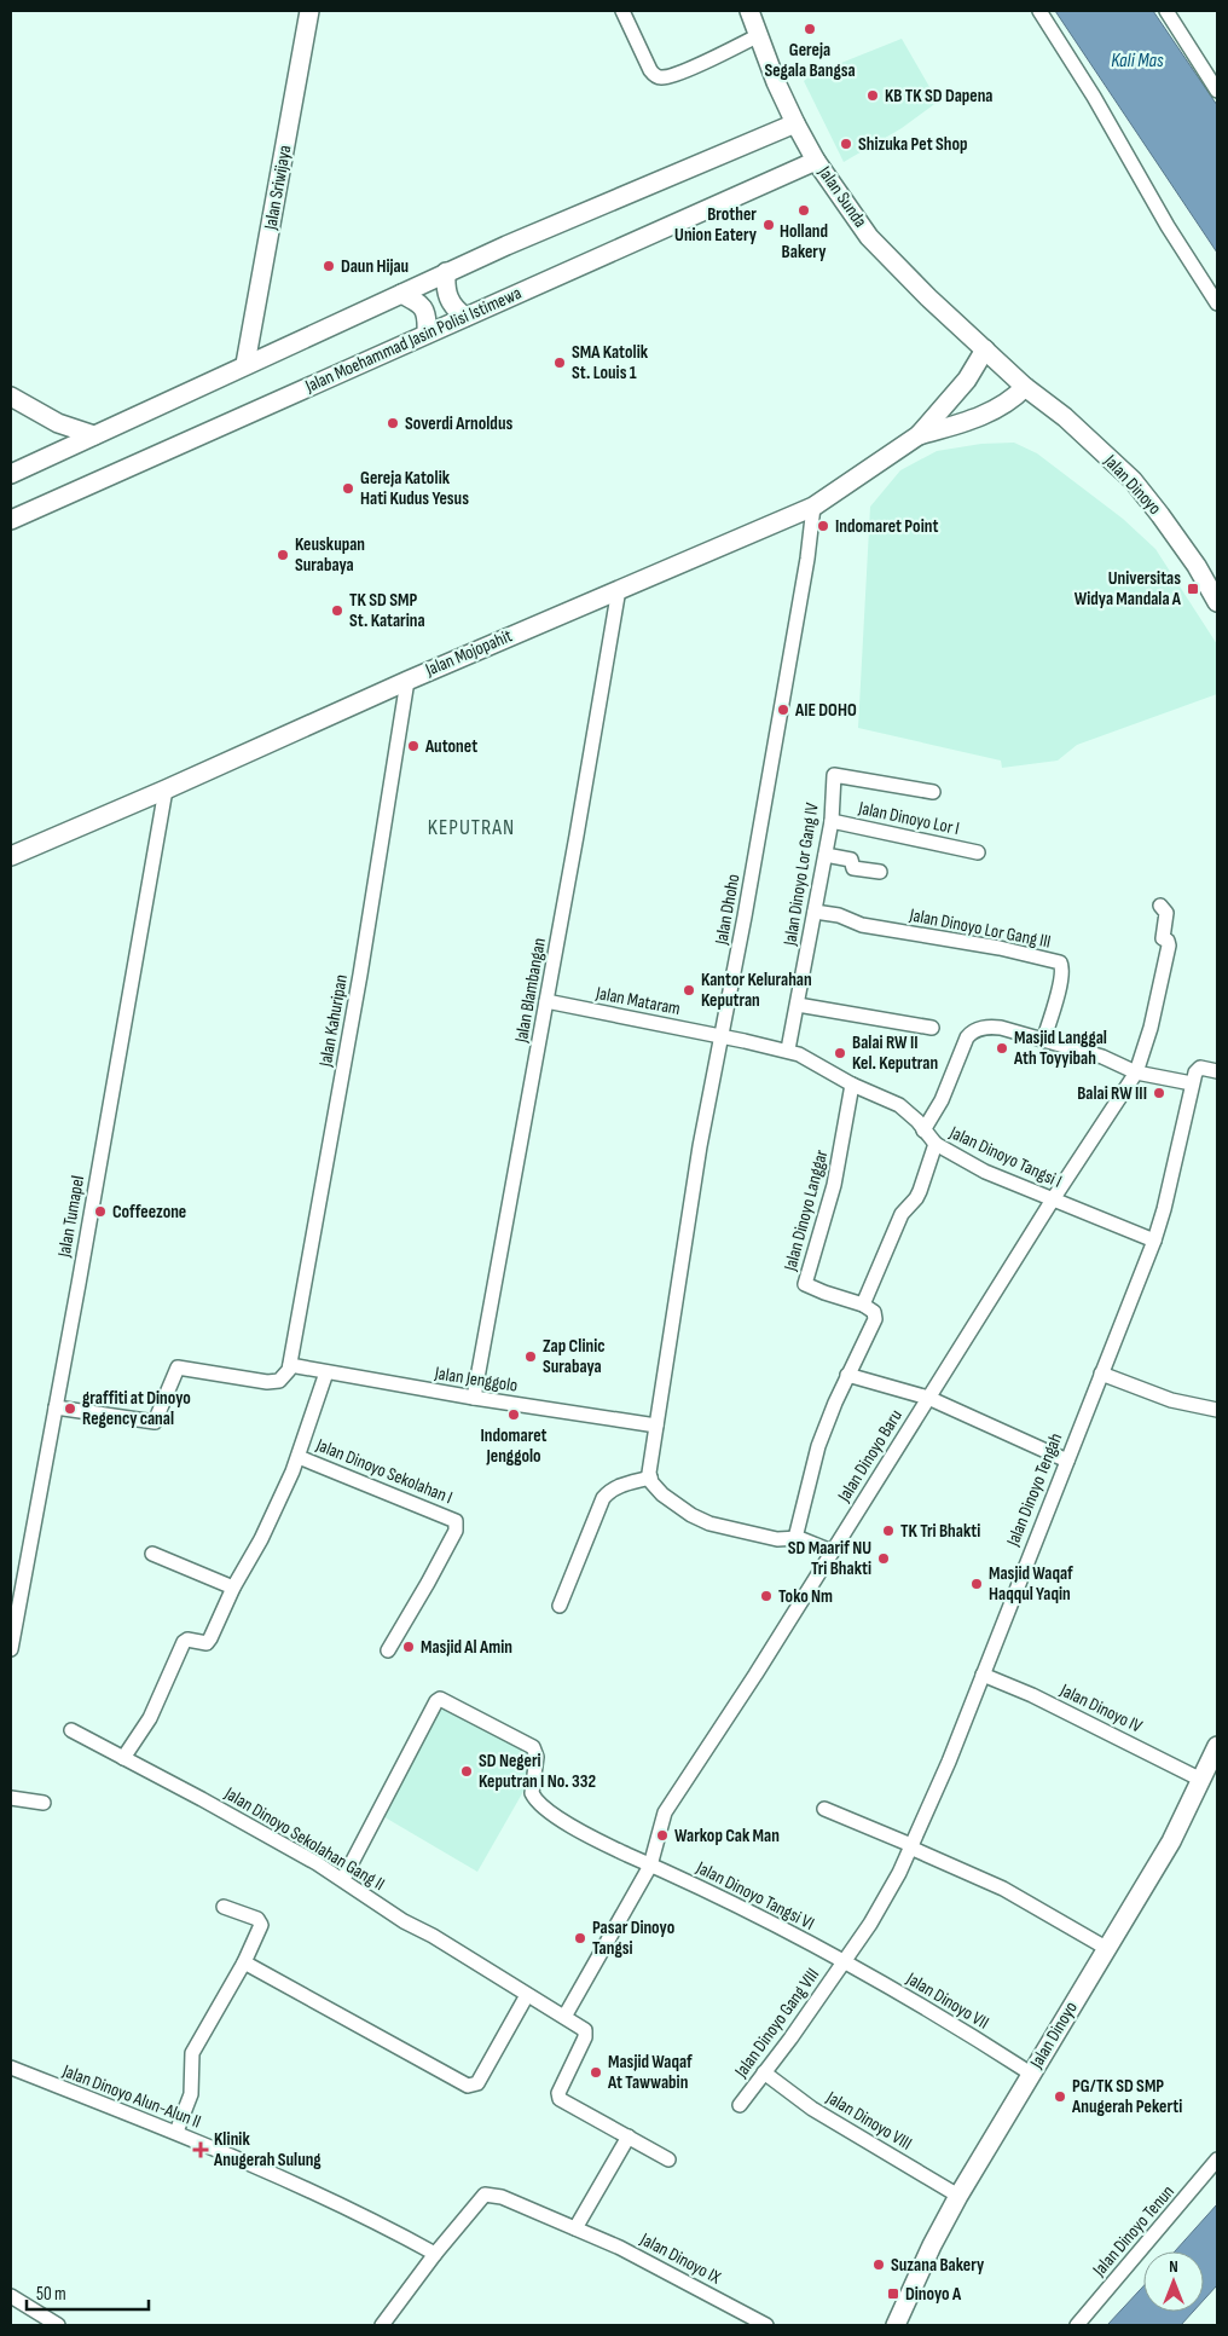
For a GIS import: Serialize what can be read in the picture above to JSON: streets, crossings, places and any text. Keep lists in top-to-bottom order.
{
  "streets": {
    "main road": [
      "Jalan Sriwijaya",
      "Jalan Sunda",
      "Jalan Moehammad Jasin Polisi Istimewa",
      "Jalan Dinoyo",
      "Jalan Mojopahit"
    ],
    "street": [
      "Jalan Dinoyo Lor I",
      "Jalan Dinoyo Lor Gang IV",
      "Jalan Dhoho",
      "Jalan Dinoyo Lor Gang III",
      "Jalan Blambangan",
      "Jalan Mataram",
      "Jalan Kahuripan",
      "Jalan Dinoyo Tangsi I",
      "Jalan Dinoyo Langgar",
      "Jalan Tumapel",
      "Jalan Jenggolo",
      "Jalan Dinoyo Baru",
      "Jalan Dinoyo Sekolahan I",
      "Jalan Dinoyo Tengah",
      "Jalan Dinoyo IV",
      "Jalan Dinoyo Sekolahan Gang II",
      "Jalan Dinoyo Tangsi VI",
      "Jalan Dinoyo VII",
      "Jalan Dinoyo Gang VIII",
      "Jalan Dinoyo Alun-Alun II",
      "Jalan Dinoyo VIII",
      "Jalan Dinoyo Tenun",
      "Jalan Dinoyo IX"
    ]
  },
  "crossings": [
    ["Jalan Sunda", "Jalan Moehammad Jasin Polisi Istimewa"],
    ["Jalan Sunda", "Jalan Dinoyo"],
    ["Jalan Sunda", "Jalan Mojopahit"],
    ["Jalan Dinoyo", "Jalan Mojopahit"],
    ["Jalan Dinoyo", "Jalan Dinoyo IV"],
    ["Jalan Dinoyo", "Jalan Dinoyo VII"],
    ["Jalan Dinoyo", "Jalan Dinoyo VIII"],
    ["Jalan Mojopahit", "Jalan Dhoho"],
    ["Jalan Mojopahit", "Jalan Blambangan"],
    ["Jalan Mojopahit", "Jalan Kahuripan"],
    ["Jalan Mojopahit", "Jalan Tumapel"],
    ["Jalan Dinoyo Lor I", "Jalan Dinoyo Lor Gang IV"],
    ["Jalan Dinoyo Lor Gang IV", "Jalan Dinoyo Lor Gang III"],
    ["Jalan Dinoyo Lor Gang IV", "Jalan Dinoyo Tangsi I"],
    ["Jalan Dhoho", "Jalan Mataram"],
    ["Jalan Dhoho", "Jalan Dinoyo Tangsi I"],
    ["Jalan Dhoho", "Jalan Jenggolo"],
    ["Jalan Blambangan", "Jalan Mataram"],
    ["Jalan Blambangan", "Jalan Jenggolo"],
    ["Jalan Mataram", "Jalan Dinoyo Tangsi I"],
    ["Jalan Kahuripan", "Jalan Jenggolo"],
    ["Jalan Dinoyo Tangsi I", "Jalan Dinoyo Langgar"],
    ["Jalan Dinoyo Tangsi I", "Jalan Dinoyo Baru"],
    ["Jalan Dinoyo Tangsi I", "Jalan Dinoyo Tengah"],
    ["Jalan Dinoyo Baru", "Jalan Dinoyo Sekolahan Gang II"],
    ["Jalan Dinoyo Baru", "Jalan Dinoyo Tangsi VI"],
    ["Jalan Dinoyo Tengah", "Jalan Dinoyo IV"],
    ["Jalan Dinoyo Tengah", "Jalan Dinoyo Tangsi VI"],
    ["Jalan Dinoyo Tengah", "Jalan Dinoyo VII"],
    ["Jalan Dinoyo Tengah", "Jalan Dinoyo Gang VIII"],
    ["Jalan Dinoyo Sekolahan Gang II", "Jalan Dinoyo Tangsi VI"],
    ["Jalan Dinoyo Tangsi VI", "Jalan Dinoyo VII"],
    ["Jalan Dinoyo Tangsi VI", "Jalan Dinoyo Gang VIII"],
    ["Jalan Dinoyo VII", "Jalan Dinoyo Gang VIII"],
    ["Jalan Dinoyo Gang VIII", "Jalan Dinoyo VIII"],
    ["Jalan Dinoyo Alun-Alun II", "Jalan Dinoyo IX"]
  ],
  "districts": ["KEPUTRAN"],
  "water": ["Kali Mas"],
  "places": {
    "other": [
      "Gereja Segala Bangsa",
      "KB TK SD Dapena",
      "Shizuka Pet Shop",
      "Holland Bakery",
      "Brother Union Eatery",
      "Daun Hijau",
      "SMA Katolik St. Louis 1",
      "Soverdi Arnoldus",
      "Gereja Katolik Hati Kudus Yesus",
      "Indomaret Point",
      "Keuskupan Surabaya",
      "TK SD SMP St. Katarina",
      "AIE DOHO",
      "Autonet",
      "Kantor Kelurahan Keputran",
      "Masjid Langgal Ath Toyyibah",
      "Balai RW II Kel. Keputran",
      "Balai RW III",
      "Coffeezone",
      "Zap Clinic Surabaya",
      "graffiti at Dinoyo Regency canal",
      "Indomaret Jenggolo",
      "TK Tri Bhakti",
      "SD Maarif NU Tri Bhakti",
      "Masjid Waqaf Haqqul Yaqin",
      "Toko Nm",
      "Masjid Al Amin",
      "SD Negeri Keputran I No. 332",
      "Warkop Cak Man",
      "Pasar Dinoyo Tangsi",
      "Masjid Waqaf At Tawwabin",
      "PG/TK SD SMP Anugerah Pekerti",
      "Suzana Bakery"
    ],
    "transit": ["Universitas Widya Mandala A", "Dinoyo A"],
    "health": ["Klinik Anugerah Sulung"]
  },
  "scale_bar": "50 m",
  "north": "top"
}
